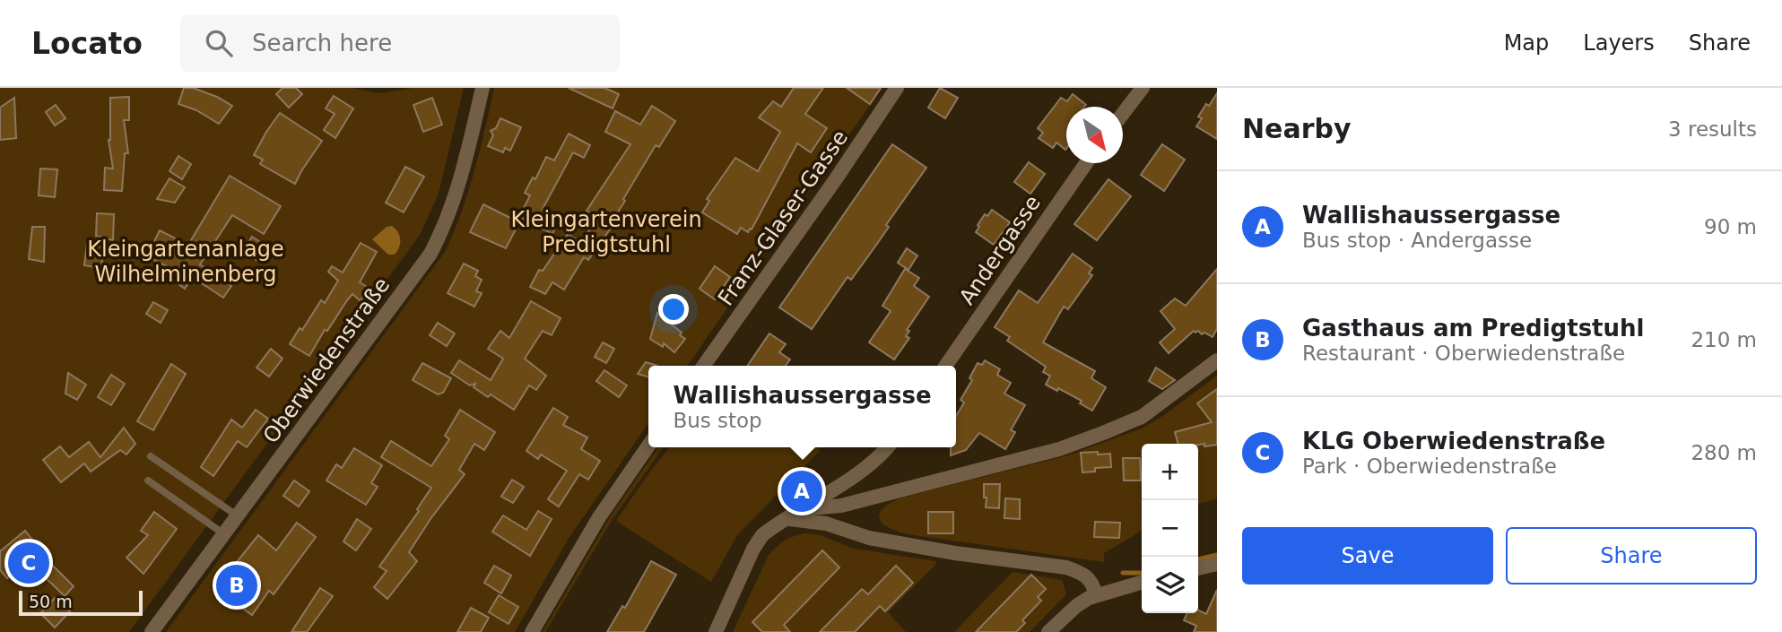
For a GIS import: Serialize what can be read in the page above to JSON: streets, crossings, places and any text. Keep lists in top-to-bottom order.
{
  "streets": {
    "street": ["Franz-Glaser-Gasse", "Andergasse", "Oberwiedenstraße"]
  },
  "parks": ["Kleingartenverein Predigtstuhl", "Kleingartenanlage Wilhelminenberg"],
  "scale_bar": "50 m",
  "north": "bottom right",
  "page": {
    "header": "Locato",
    "search": "Search here",
    "nav": ["Map", "Layers", "Share"],
    "heading": ["Nearby", "3 results"],
    "list": [
      {
        "mark": "A",
        "name": "Wallishaussergasse",
        "note": "Bus stop · Andergasse",
        "value": "90 m"
      },
      {
        "mark": "B",
        "name": "Gasthaus am Predigtstuhl",
        "note": "Restaurant · Oberwiedenstraße",
        "value": "210 m"
      },
      {
        "mark": "C",
        "name": "KLG Oberwiedenstraße",
        "note": "Park · Oberwiedenstraße",
        "value": "280 m"
      }
    ],
    "popup": ["Wallishaussergasse", "Bus stop"],
    "map_buttons": ["+", "−"],
    "pins": ["A", "C", "B"],
    "buttons": ["Save", "Share"],
    "scale": "50 m"
  }
}
